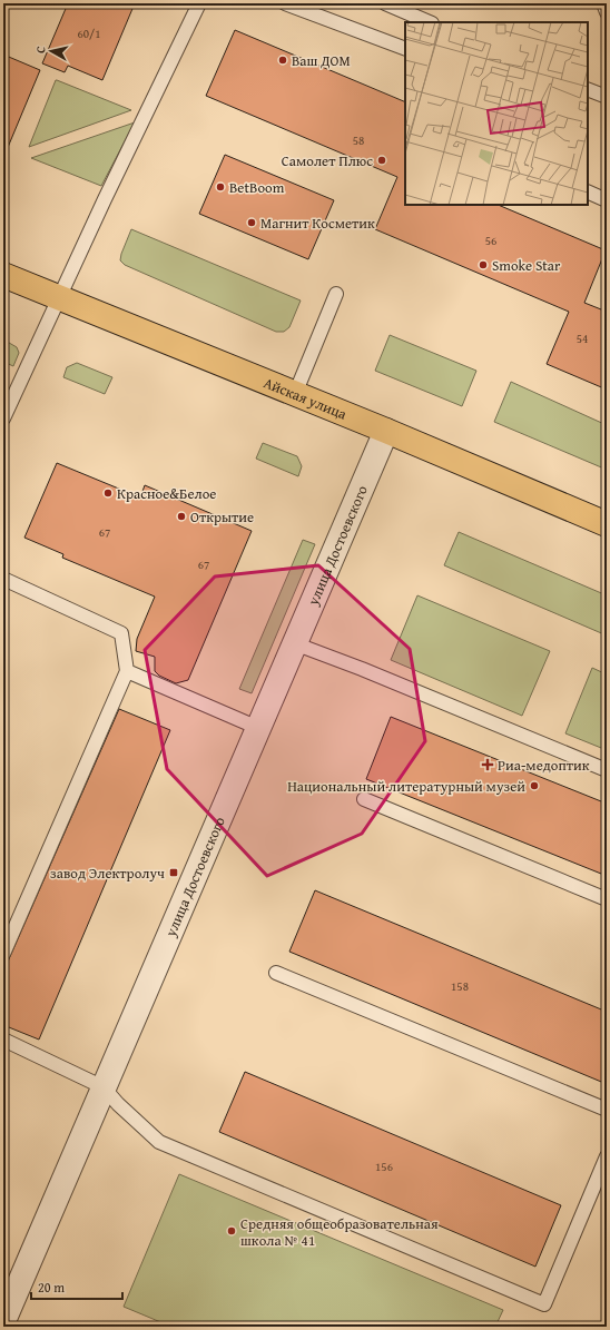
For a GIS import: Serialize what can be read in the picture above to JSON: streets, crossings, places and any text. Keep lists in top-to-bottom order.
{
  "streets": {
    "main road": ["Айская улица"],
    "street": ["улица Достоевского"]
  },
  "crossings": [
    ["Айская улица", "улица Достоевского"]
  ],
  "places": {
    "other": [
      "Ваш ДОМ",
      "Самолет Плюс",
      "BetBoom",
      "Магнит Косметик",
      "Smoke Star",
      "Красное&Белое",
      "Открытие",
      "Национальный литературный музей",
      "Средняя общеобразовательная школа № 41"
    ],
    "health": ["Риа-медоптик"],
    "transit": ["завод Электролуч"]
  },
  "house_numbers": [
    "60/1",
    "58",
    "56",
    "54",
    "67",
    "67",
    "158",
    "156"
  ],
  "scale_bar": "20 m",
  "north": "left"
}
